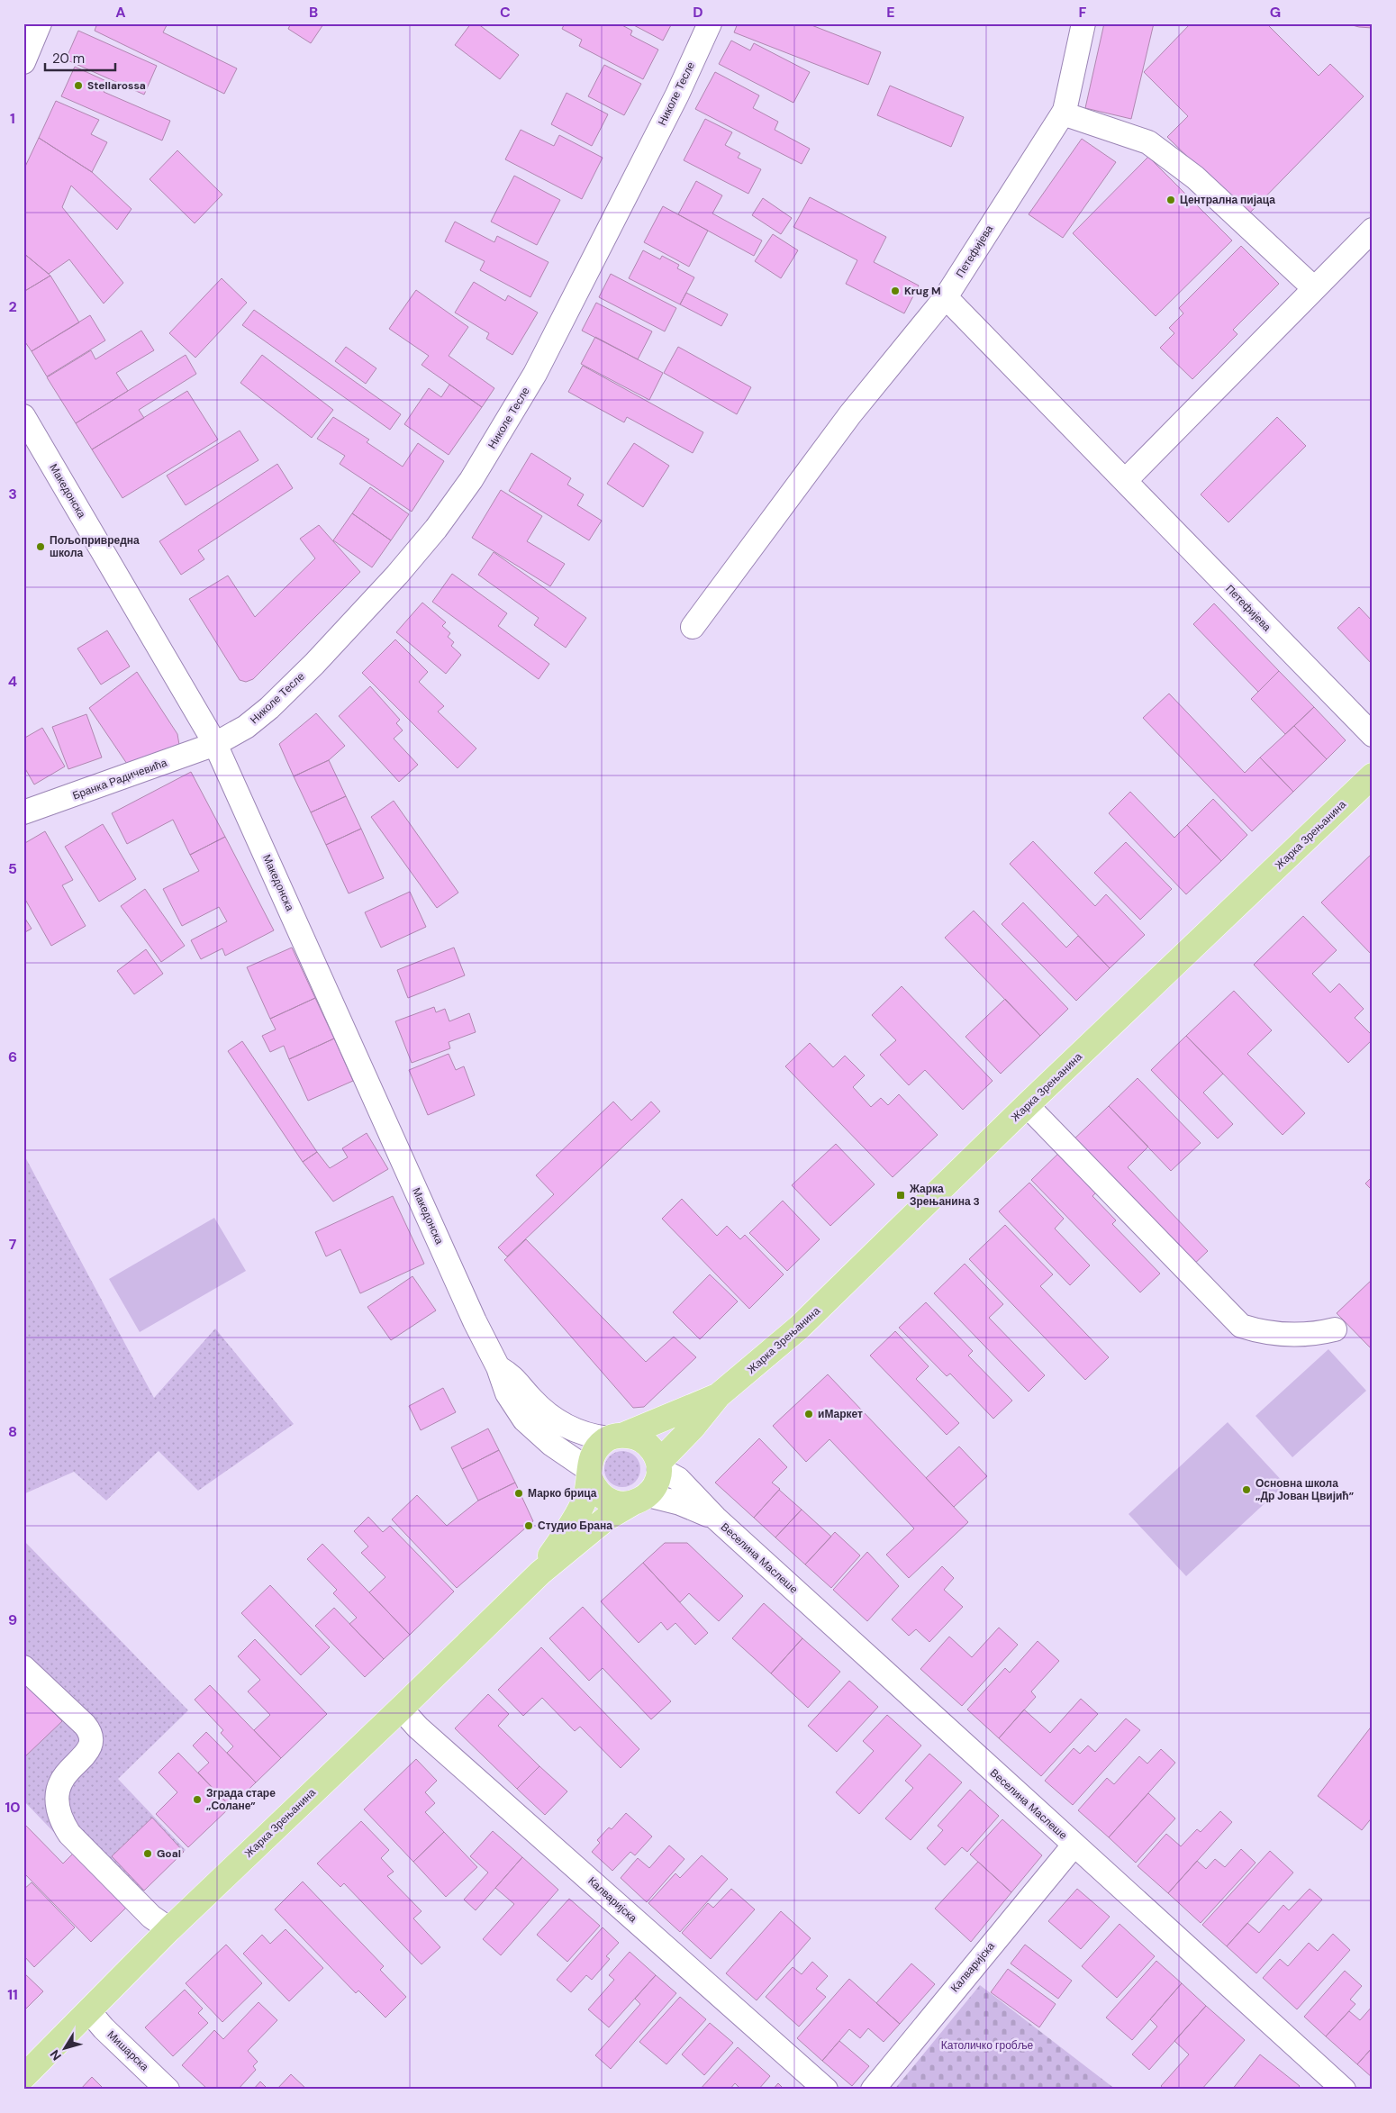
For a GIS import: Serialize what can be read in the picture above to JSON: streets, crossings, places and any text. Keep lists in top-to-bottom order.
{
  "streets": {
    "main road": ["Жарка Зрењанина"],
    "street": [
      "Николе Тесле",
      "Петефијева",
      "Македонска",
      "Бранка Радичевића",
      "Веселина Маслеше",
      "Калваријска",
      "Мишарска"
    ]
  },
  "crossings": [
    ["Николе Тесле", "Македонска"],
    ["Николе Тесле", "Бранка Радичевића"],
    ["Македонска", "Бранка Радичевића"],
    ["Македонска", "Жарка Зрењанина"],
    ["Македонска", "Веселина Маслеше"],
    ["Жарка Зрењанина", "Веселина Маслеше"],
    ["Жарка Зрењанина", "Калваријска"],
    ["Жарка Зрењанина", "Мишарска"],
    ["Веселина Маслеше", "Калваријска"]
  ],
  "parks": ["Католичко гробље"],
  "places": {
    "other": [
      "Stellarossa",
      "Централна пијаца",
      "Krug M",
      "Пољопривредна школа",
      "иМаркет",
      "Основна школа „Др Јован Цвијић”",
      "Марко брица",
      "Студио Брана",
      "Зграда старе „Солане”",
      "Goal"
    ],
    "transit": ["Жарка Зрењанина 3"]
  },
  "scale_bar": "20 m",
  "north": "bottom left",
  "grid": {
    "columns": [
      "A",
      "B",
      "C",
      "D",
      "E",
      "F",
      "G"
    ],
    "rows": [
      "1",
      "2",
      "3",
      "4",
      "5",
      "6",
      "7",
      "8",
      "9",
      "10",
      "11"
    ]
  }
}
